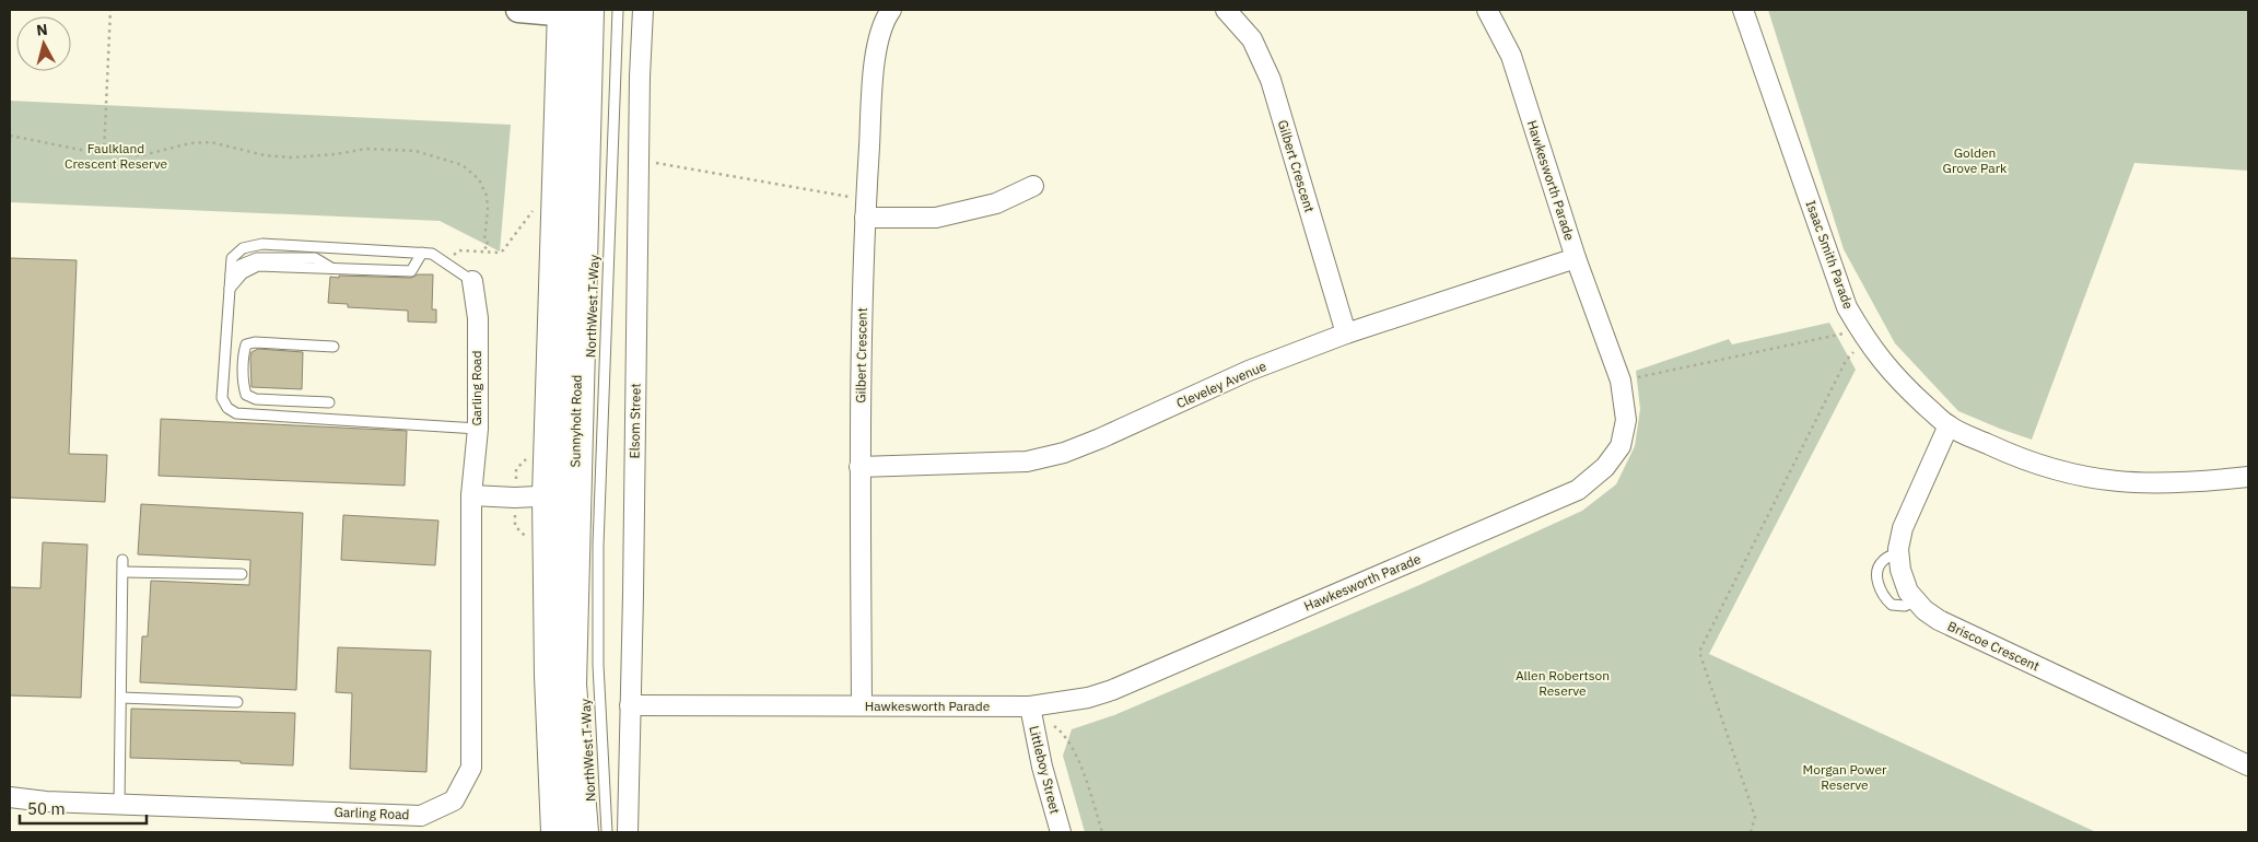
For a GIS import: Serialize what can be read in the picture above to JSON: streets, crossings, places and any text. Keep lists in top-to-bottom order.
{
  "streets": {
    "main road": ["Sunnyholt Road"],
    "street": [
      "Gilbert Crescent",
      "Hawkesworth Parade",
      "Isaac Smith Parade",
      "Cleveley Avenue",
      "Garling Road",
      "Elsom Street",
      "Briscoe Crescent",
      "Littleboy Street"
    ],
    "lane": ["NorthWest T-Way"]
  },
  "crossings": [
    ["Gilbert Crescent", "Hawkesworth Parade"],
    ["Gilbert Crescent", "Cleveley Avenue"],
    ["Hawkesworth Parade", "Cleveley Avenue"],
    ["Hawkesworth Parade", "Elsom Street"],
    ["Hawkesworth Parade", "Littleboy Street"],
    ["Isaac Smith Parade", "Briscoe Crescent"]
  ],
  "parks": [
    "Faulkland Crescent Reserve",
    "Golden Grove Park",
    "Allen Robertson Reserve",
    "Morgan Power Reserve"
  ],
  "scale_bar": "50 m",
  "north": "top"
}
